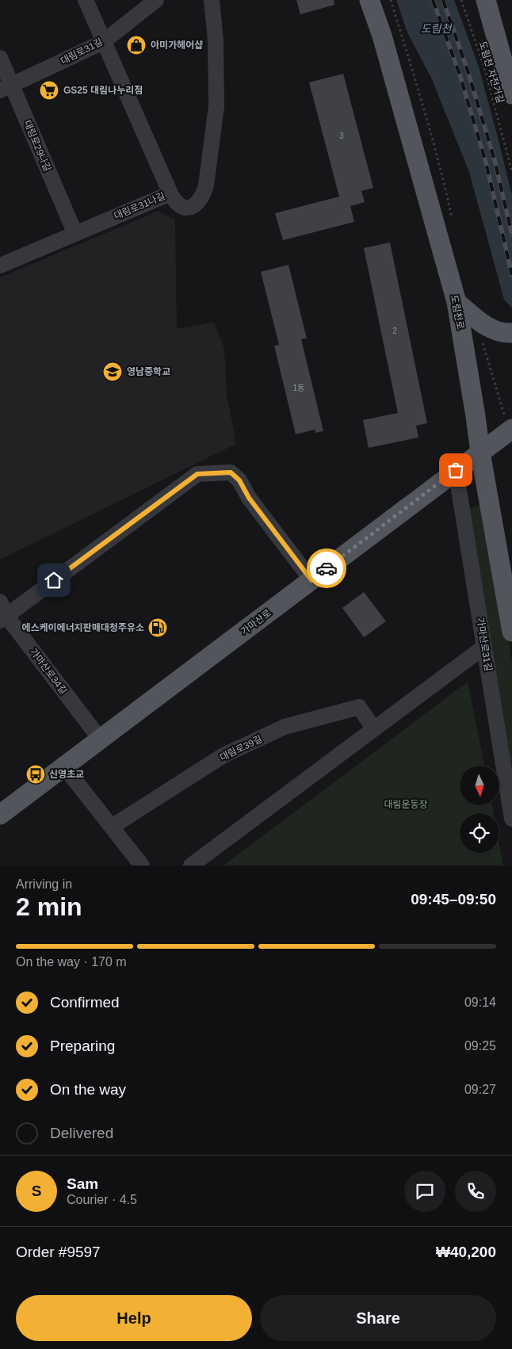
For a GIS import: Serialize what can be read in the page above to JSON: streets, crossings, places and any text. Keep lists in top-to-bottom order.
{
  "streets": {
    "main road": ["도림천로", "가마산로"],
    "street": [
      "대림로31길",
      "대림로29나길",
      "대림로31나길",
      "가마산로31길",
      "가마산로34길",
      "대림로39길"
    ],
    "path": ["도림천 자전거길"]
  },
  "crossings": [
    ["대림로31길", "대림로29나길"],
    ["대림로31길", "대림로31나길"],
    ["대림로29나길", "대림로31나길"],
    ["도림천로", "가마산로"],
    ["가마산로", "가마산로31길"],
    ["가마산로", "가마산로34길"]
  ],
  "water": ["도림천"],
  "parks": ["대림운동장"],
  "places": {
    "shop": ["아미가헤어샵"],
    "supermarket": ["GS25 대림나누리점"],
    "school or university": ["영남중학교"],
    "fuel station": ["에스케이에너지판매대청주유소"],
    "bus stop": ["신영초교"]
  },
  "house_numbers": ["3", "2", "1동"],
  "north": "bottom",
  "page": {
    "heading": ["2 min", "Arriving in", "09:45–09:50"],
    "panel": [
      "Sam",
      "Courier · 4.5",
      "Order #9597",
      "₩40,200"
    ],
    "bar": "On the way · 170 m",
    "list": [
      ["Confirmed", "09:14"],
      ["Preparing", "09:25"],
      ["On the way", "09:27"],
      "Delivered"
    ],
    "round": "S",
    "buttons": ["Help", "Share"]
  }
}
